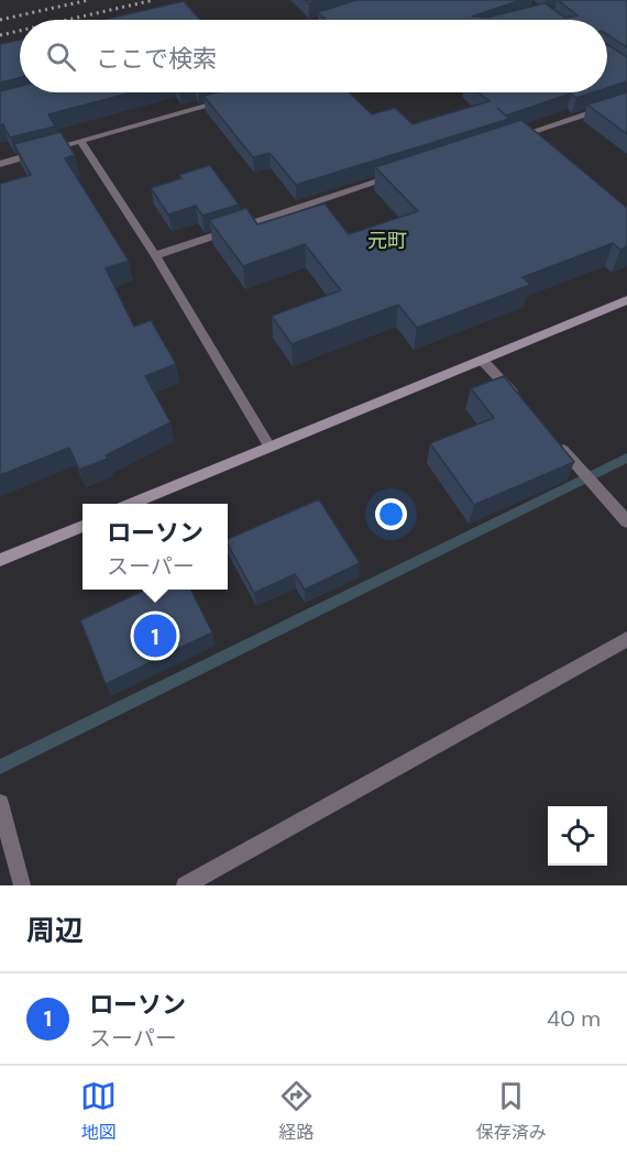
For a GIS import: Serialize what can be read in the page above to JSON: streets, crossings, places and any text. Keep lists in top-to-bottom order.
{
  "districts": ["元町"],
  "page": {
    "search": "ここで検索",
    "popup": ["ローソン", "スーパー"],
    "pins": "1",
    "heading": "周辺",
    "list": [
      {
        "mark": "1",
        "name": "ローソン",
        "note": "スーパー",
        "value": "40 m"
      }
    ],
    "nav": ["地図", "経路", "保存済み"]
  }
}
